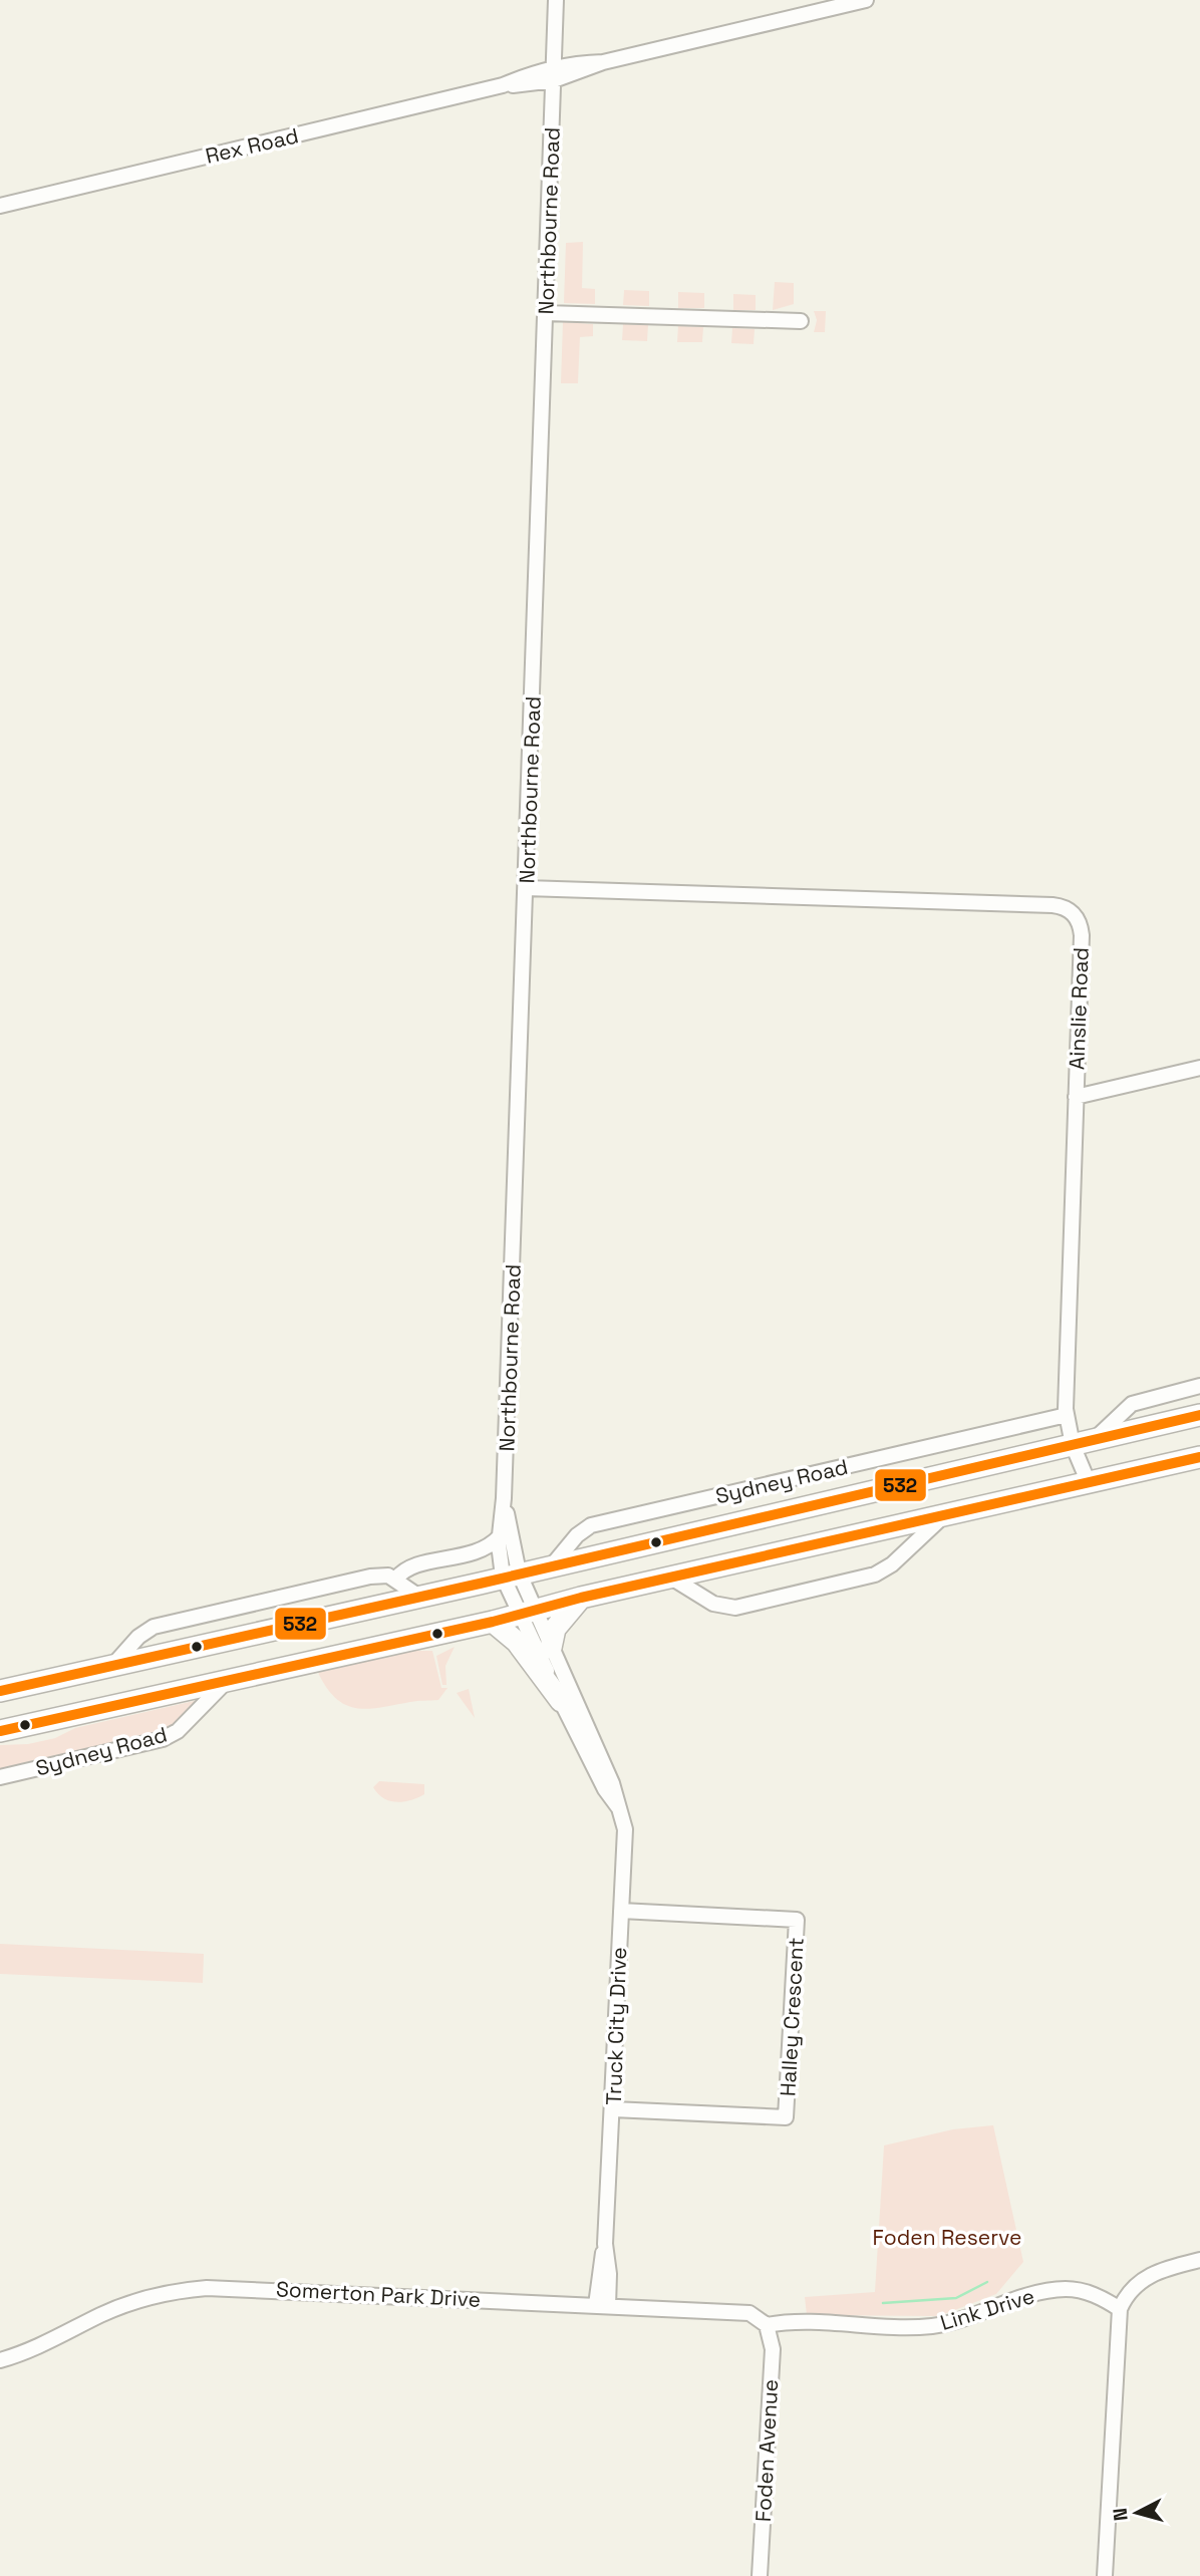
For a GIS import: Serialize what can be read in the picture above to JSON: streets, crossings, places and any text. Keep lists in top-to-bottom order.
{
  "streets": {
    "highway": ["Sydney Road"],
    "street": [
      "Rex Road",
      "Northbourne Road",
      "Ainslie Road",
      "Halley Crescent",
      "Truck City Drive",
      "Somerton Park Drive",
      "Link Drive",
      "Foden Avenue"
    ]
  },
  "crossings": [
    ["Rex Road", "Northbourne Road"],
    ["Northbourne Road", "Ainslie Road"],
    ["Northbourne Road", "Sydney Road"],
    ["Northbourne Road", "Truck City Drive"],
    ["Ainslie Road", "Sydney Road"],
    ["Sydney Road", "Truck City Drive"],
    ["Halley Crescent", "Truck City Drive"],
    ["Truck City Drive", "Somerton Park Drive"],
    ["Somerton Park Drive", "Link Drive"],
    ["Somerton Park Drive", "Foden Avenue"],
    ["Link Drive", "Foden Avenue"]
  ],
  "parks": ["Foden Reserve"],
  "lines": ["transit line 532"],
  "north": "left"
}
